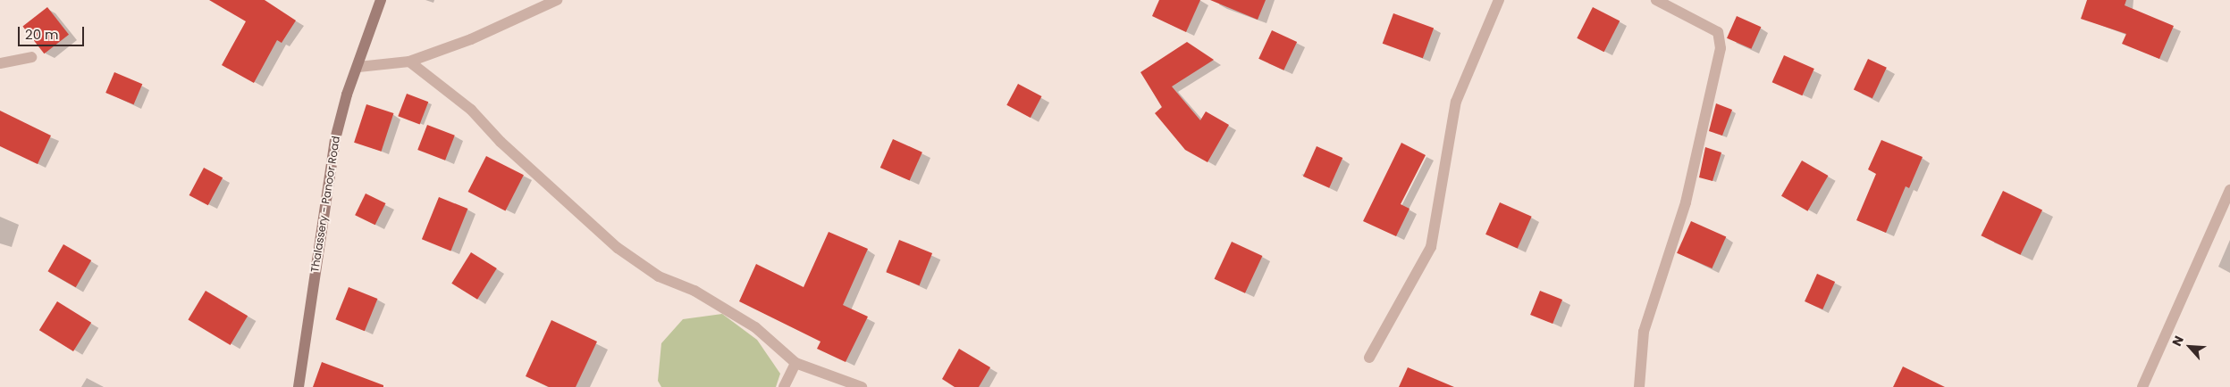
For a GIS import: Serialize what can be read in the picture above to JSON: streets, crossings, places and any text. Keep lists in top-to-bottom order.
{
  "streets": {
    "main road": ["Thalassery - Panoor Road"]
  },
  "scale_bar": "20 m",
  "north": "top left"
}
